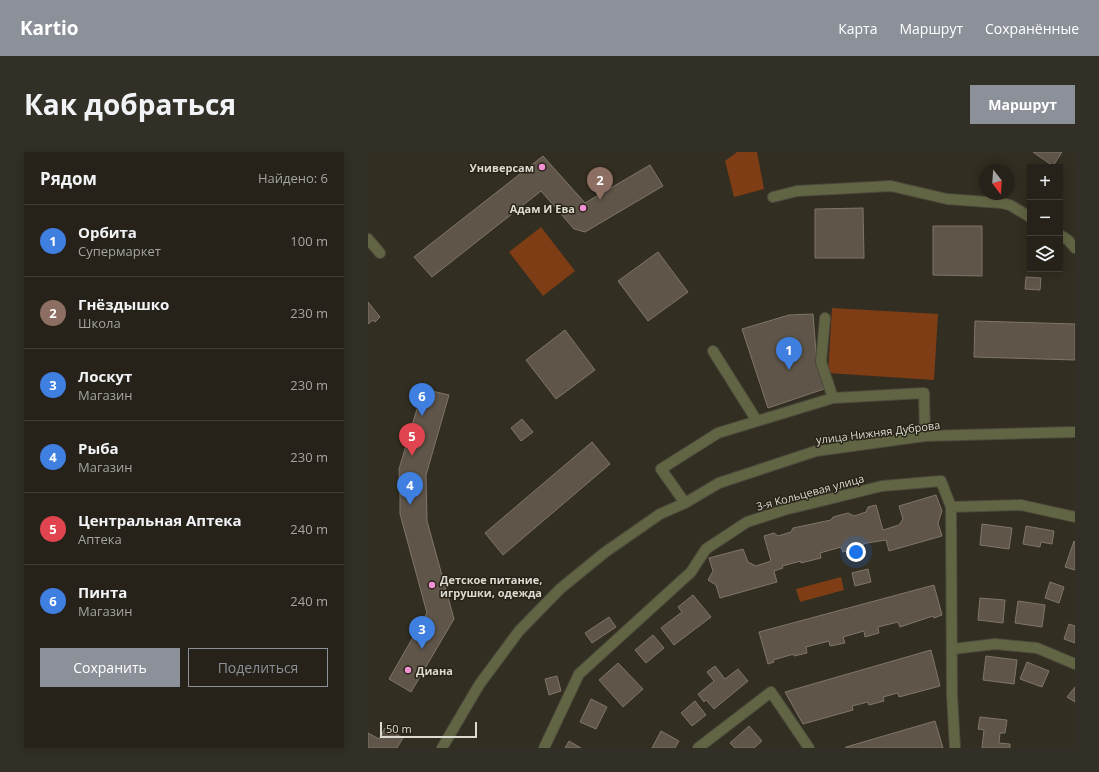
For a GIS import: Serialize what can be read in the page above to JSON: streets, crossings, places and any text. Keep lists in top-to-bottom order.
{
  "streets": {
    "street": ["улица Нижняя Дуброва", "3-я Кольцевая улица"]
  },
  "places": [
    "Универсам",
    "Адам И Ева",
    "Детское питание, игрушки, одежда",
    "Диана"
  ],
  "scale_bar": "50 m",
  "north": "bottom",
  "page": {
    "header": "Kartio",
    "nav": ["Карта", "Маршрут", "Сохранённые"],
    "title": "Как добраться",
    "buttons": [
      "Маршрут",
      ["Сохранить", "Поделиться"]
    ],
    "heading": ["Рядом", "Найдено: 6"],
    "map_buttons": ["+", "−"],
    "pins": [
      "2",
      "1",
      "6",
      "5",
      "4",
      "3"
    ],
    "list": [
      {
        "mark": "1",
        "name": "Орбита",
        "note": "Супермаркет",
        "value": "100 m"
      },
      {
        "mark": "2",
        "name": "Гнёздышко",
        "note": "Школа",
        "value": "230 m"
      },
      {
        "mark": "3",
        "name": "Лоскут",
        "note": "Магазин",
        "value": "230 m"
      },
      {
        "mark": "4",
        "name": "Рыба",
        "note": "Магазин",
        "value": "230 m"
      },
      {
        "mark": "5",
        "name": "Центральная Аптека",
        "note": "Аптека",
        "value": "240 m"
      },
      {
        "mark": "6",
        "name": "Пинта",
        "note": "Магазин",
        "value": "240 m"
      }
    ],
    "scale": "50 m"
  }
}
